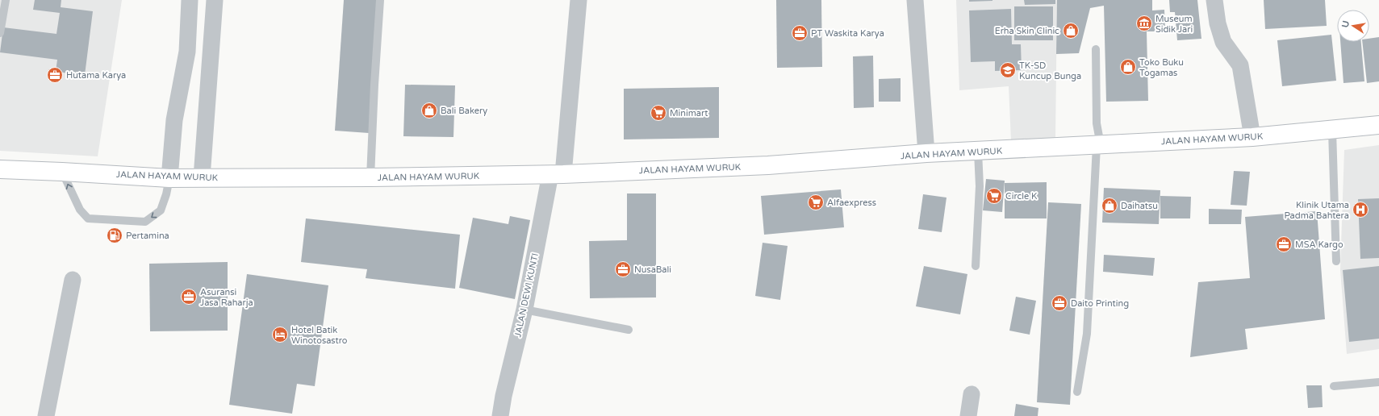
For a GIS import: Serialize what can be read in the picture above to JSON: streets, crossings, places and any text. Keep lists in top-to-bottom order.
{
  "streets": {
    "main road": ["JALAN HAYAM WURUK"],
    "street": ["JALAN DEWI KUNTI"]
  },
  "crossings": [
    ["JALAN HAYAM WURUK", "JALAN DEWI KUNTI"]
  ],
  "places": {
    "museum": ["Museum Sidik Jari"],
    "shop": [
      "Erha Skin Clinic",
      "Toko Buku Togamas",
      "Bali Bakery",
      "Daihatsu"
    ],
    "office": [
      "PT Waskita Karya",
      "Hutama Karya",
      "MSA Kargo",
      "NusaBali",
      "Asuransi Jasa Raharja",
      "Daito Printing"
    ],
    "school or university": ["TK-SD Kuncup Bunga"],
    "supermarket": ["Minimart", "Circle K", "Alfaexpress"],
    "hospital": ["Klinik Utama Padma Bahtera"],
    "fuel station": ["Pertamina"],
    "hotel": ["Hotel Batik Winotosastro"]
  },
  "north": "left"
}
